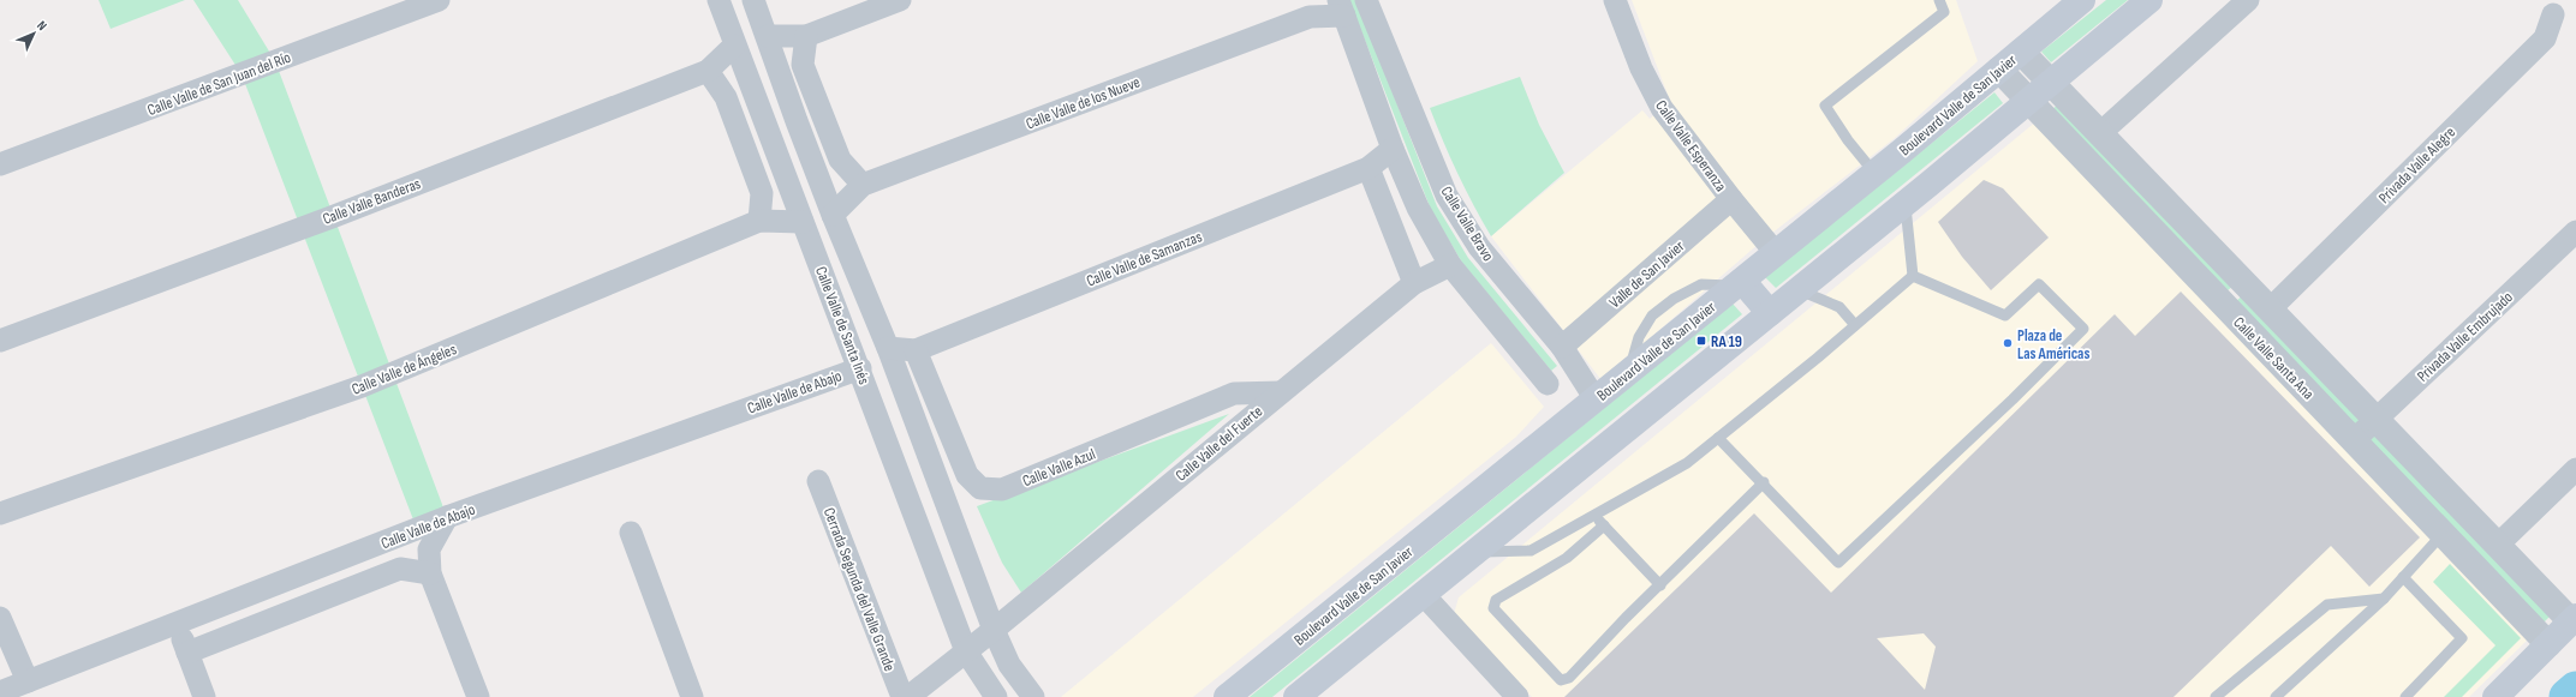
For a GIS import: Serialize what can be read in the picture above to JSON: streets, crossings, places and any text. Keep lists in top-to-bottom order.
{
  "streets": {
    "main road": ["Boulevard Valle de San Javier"],
    "street": [
      "Calle Valle de San Juan del Río",
      "Calle Valle de los Nueve",
      "Calle Valle Esperanza",
      "Privada Valle Alegre",
      "Calle Valle Banderas",
      "Calle Valle Bravo",
      "Calle Valle de Samanzas",
      "Valle de San Javier",
      "Calle Valle de Santa Inés",
      "Privada Valle Embrujado",
      "Calle Valle Santa Ana",
      "Calle Valle de Ángeles",
      "Calle Valle de Abajo",
      "Calle Valle del Fuerte",
      "Calle Valle Azul",
      "Cerrada Segunda del Valle Grande"
    ]
  },
  "crossings": [
    ["Calle Valle de los Nueve", "Calle Valle de Santa Inés"],
    ["Boulevard Valle de San Javier", "Calle Valle Esperanza"],
    ["Boulevard Valle de San Javier", "Calle Valle Bravo"],
    ["Boulevard Valle de San Javier", "Calle Valle Santa Ana"],
    ["Calle Valle Esperanza", "Valle de San Javier"],
    ["Privada Valle Alegre", "Calle Valle Santa Ana"],
    ["Calle Valle Banderas", "Calle Valle de Santa Inés"],
    ["Calle Valle Bravo", "Valle de San Javier"],
    ["Calle Valle de Samanzas", "Calle Valle de Santa Inés"],
    ["Calle Valle de Samanzas", "Calle Valle Azul"],
    ["Calle Valle de Santa Inés", "Calle Valle de Ángeles"],
    ["Calle Valle de Santa Inés", "Calle Valle de Abajo"],
    ["Calle Valle de Santa Inés", "Calle Valle del Fuerte"],
    ["Privada Valle Embrujado", "Calle Valle Santa Ana"],
    ["Calle Valle del Fuerte", "Calle Valle Azul"]
  ],
  "places": {
    "transit": ["RA 19"],
    "other": ["Plaza de Las Américas"]
  },
  "north": "top right"
}
